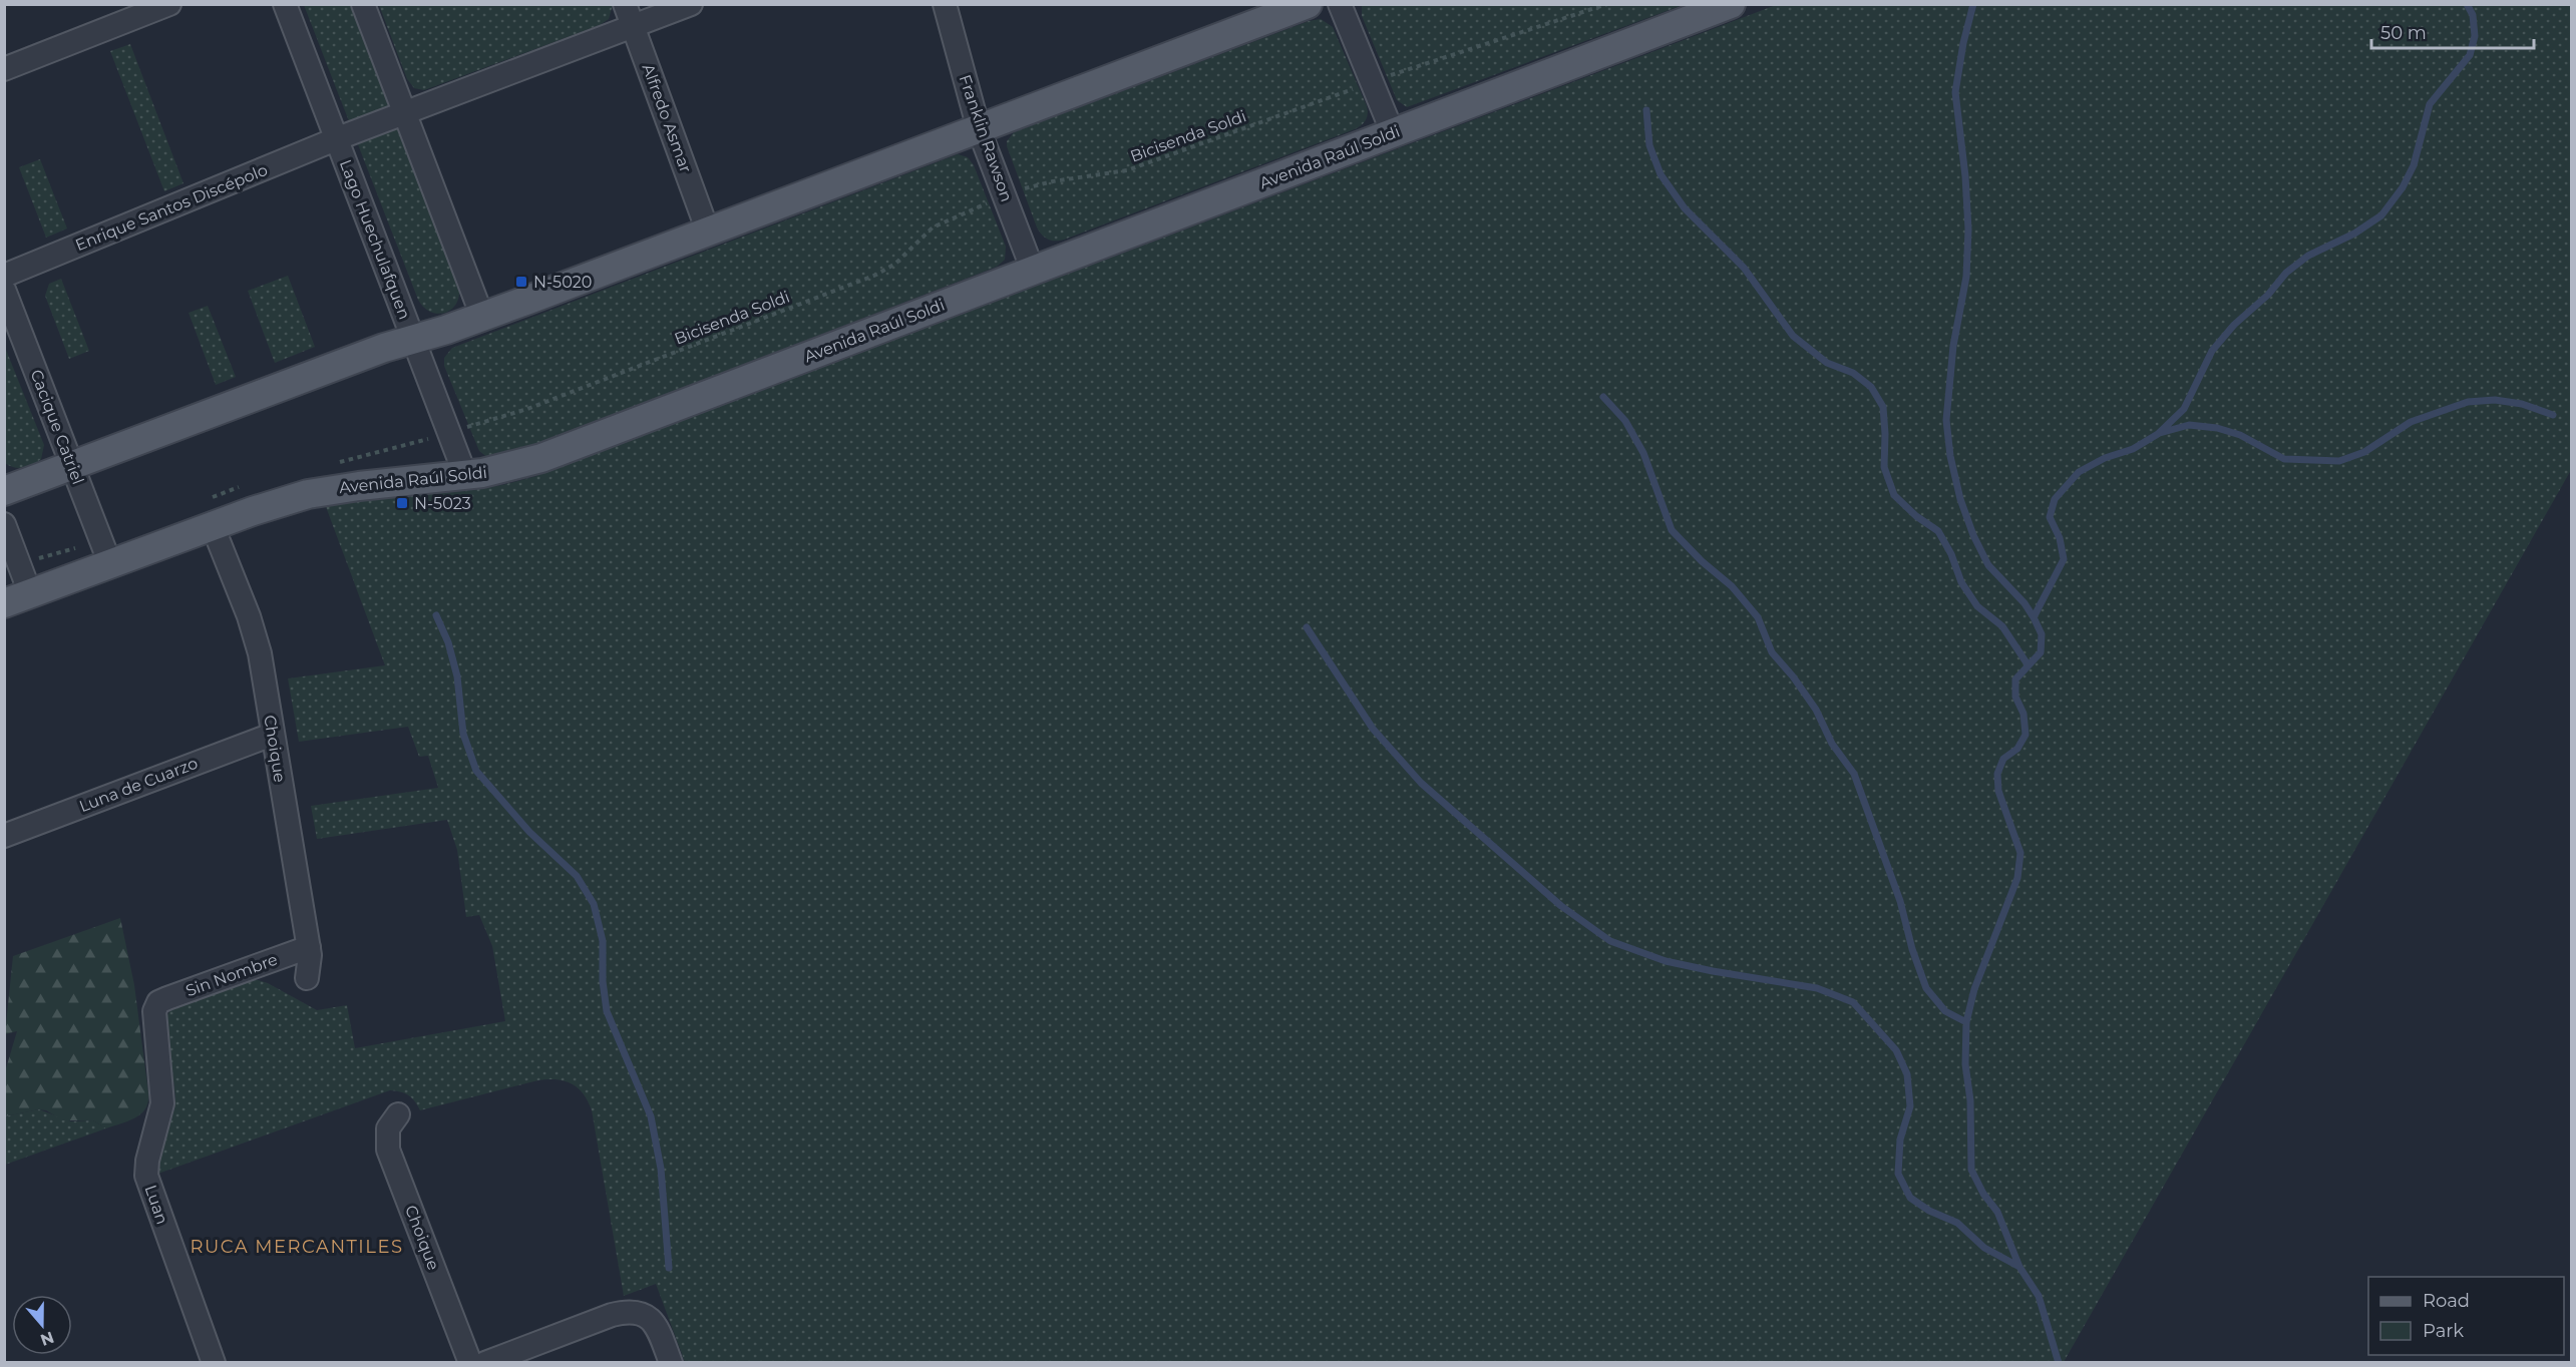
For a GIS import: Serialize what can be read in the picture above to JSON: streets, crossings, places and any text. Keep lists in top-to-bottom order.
{
  "streets": {
    "main road": ["Avenida Raúl Soldi"],
    "street": [
      "Alfredo Asmar",
      "Franklin Rawson",
      "Enrique Santos Discépolo",
      "Lago Huechulafquen",
      "Cacique Catriel",
      "Choique",
      "Luna de Cuarzo",
      "Sin Nombre",
      "Luan"
    ],
    "path": ["Bicisenda Soldi"]
  },
  "crossings": [
    ["Franklin Rawson", "Avenida Raúl Soldi"],
    ["Avenida Raúl Soldi", "Lago Huechulafquen"],
    ["Avenida Raúl Soldi", "Cacique Catriel"],
    ["Avenida Raúl Soldi", "Choique"],
    ["Enrique Santos Discépolo", "Lago Huechulafquen"],
    ["Choique", "Luna de Cuarzo"],
    ["Choique", "Sin Nombre"],
    ["Sin Nombre", "Luan"]
  ],
  "districts": ["RUCA MERCANTILES"],
  "places": {
    "transit": ["N-5020", "N-5023"]
  },
  "legend": ["Road", "Park"],
  "scale_bar": "50 m",
  "north": "bottom"
}
